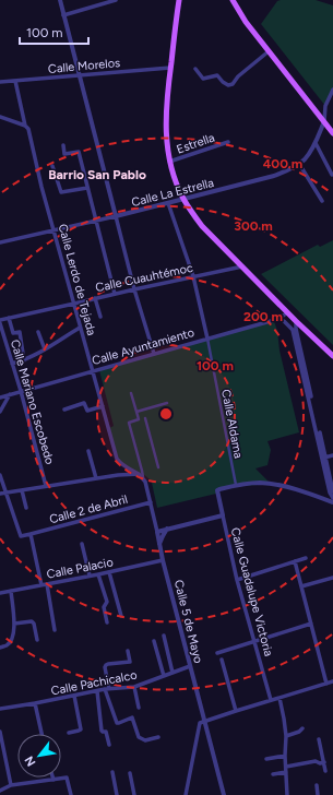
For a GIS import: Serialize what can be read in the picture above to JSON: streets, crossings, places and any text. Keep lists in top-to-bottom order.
{
  "streets": {
    "street": [
      "Calle Morelos",
      "Estrella",
      "Calle La Estrella",
      "Calle Cuauhtémoc",
      "Calle Lerdo de Tejada",
      "Calle Ayuntamiento",
      "Calle Mariano Escobedo",
      "Calle Aldama",
      "Calle 2 de Abril",
      "Calle Palacio",
      "Calle Guadalupe Victoria",
      "Calle 5 de Mayo",
      "Calle Pachicalco"
    ]
  },
  "crossings": [
    ["Calle Morelos", "Calle Lerdo de Tejada"],
    ["Calle La Estrella", "Calle Lerdo de Tejada"],
    ["Calle Cuauhtémoc", "Calle Lerdo de Tejada"],
    ["Calle Cuauhtémoc", "Calle Mariano Escobedo"],
    ["Calle Lerdo de Tejada", "Calle Ayuntamiento"],
    ["Calle Lerdo de Tejada", "Calle 5 de Mayo"],
    ["Calle Ayuntamiento", "Calle Mariano Escobedo"],
    ["Calle Ayuntamiento", "Calle Aldama"],
    ["Calle Aldama", "Calle Guadalupe Victoria"],
    ["Calle 2 de Abril", "Calle 5 de Mayo"],
    ["Calle Palacio", "Calle 5 de Mayo"],
    ["Calle 5 de Mayo", "Calle Pachicalco"]
  ],
  "districts": ["Barrio San Pablo"],
  "scale_bar": "100 m",
  "north": "bottom left",
  "rings": [
    "400 m",
    "300 m",
    "200 m",
    "100 m"
  ]
}
